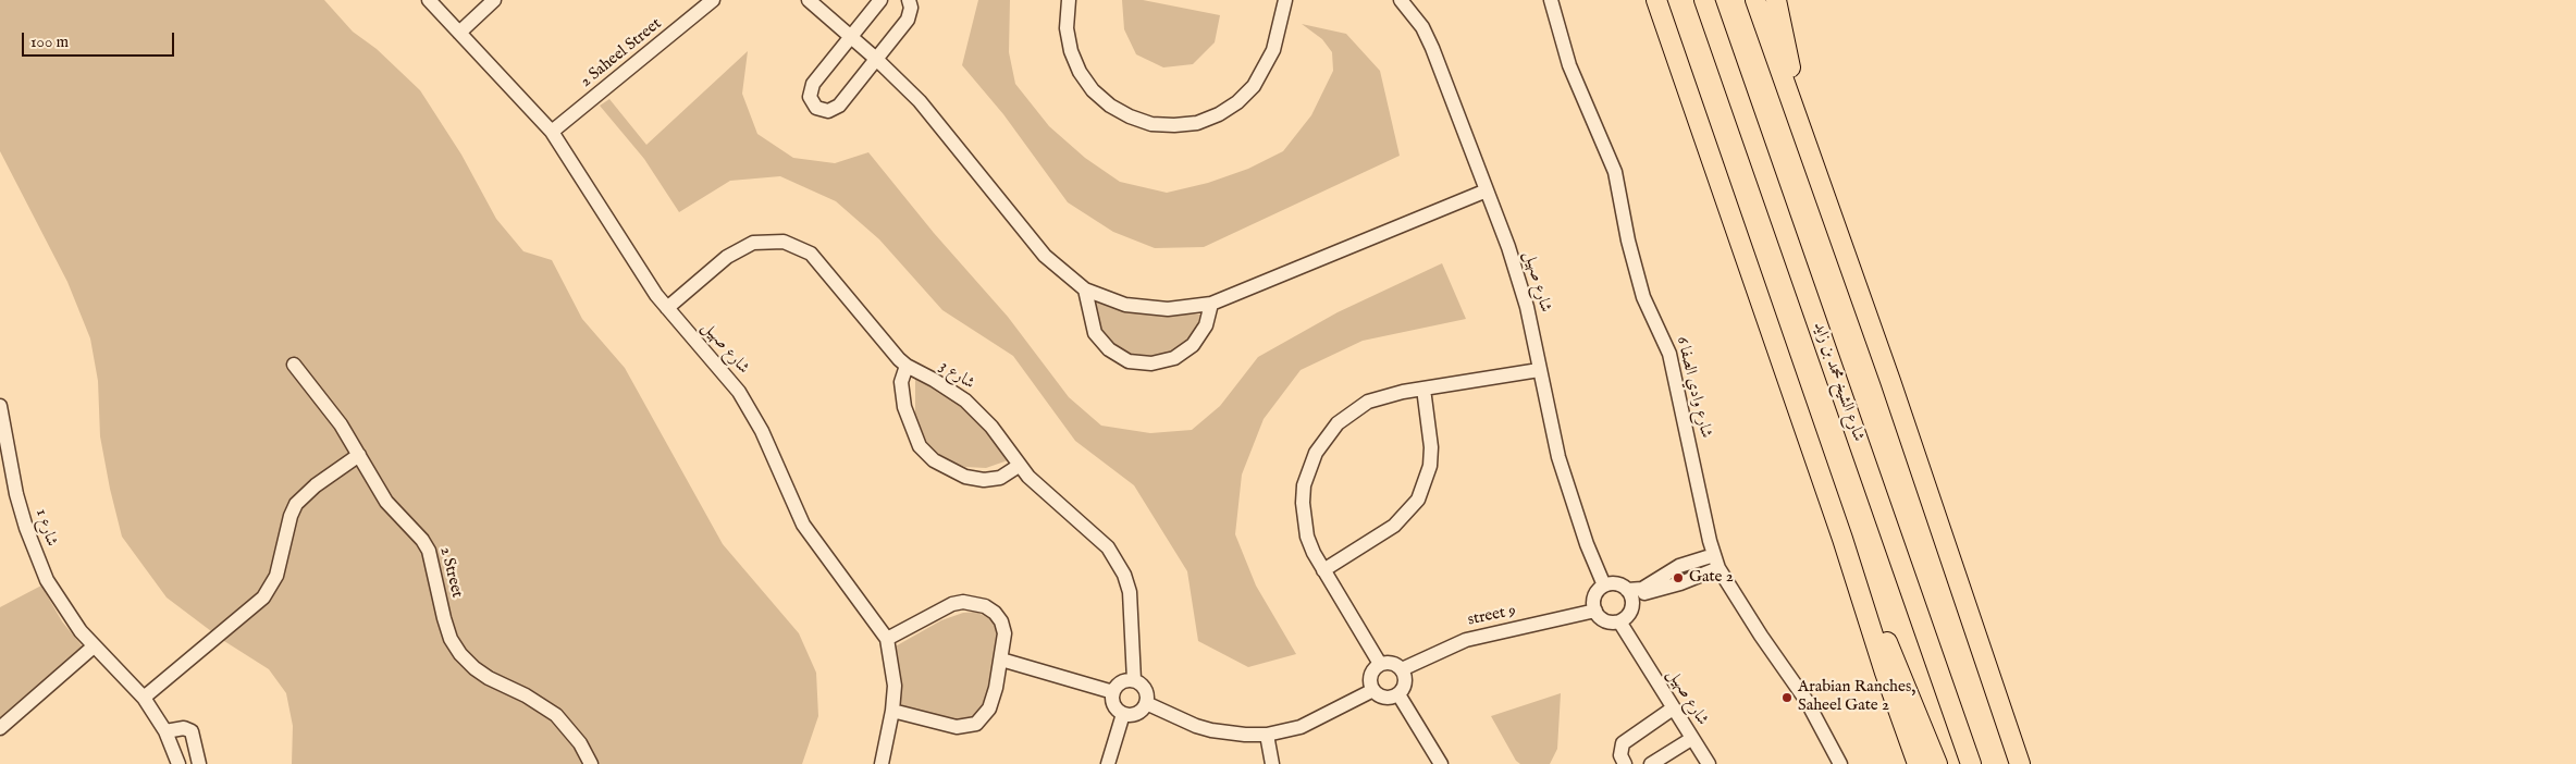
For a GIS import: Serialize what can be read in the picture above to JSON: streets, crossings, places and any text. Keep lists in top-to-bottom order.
{
  "streets": {
    "highway": ["شارع الشيخ محمد بن زايد"],
    "street": [
      "2 Saheel Street",
      "شارع صهيل",
      "3 شارع",
      "شارع وادي الصفا 6",
      "شارع 1",
      "2 Street",
      "street 9"
    ]
  },
  "crossings": [
    ["2 Saheel Street", "شارع صهيل"],
    ["شارع صهيل", "3 شارع"],
    ["شارع صهيل", "street 9"]
  ],
  "places": ["Gate 2", "Arabian Ranches, Saheel Gate 2"],
  "scale_bar": "100 m"
}
